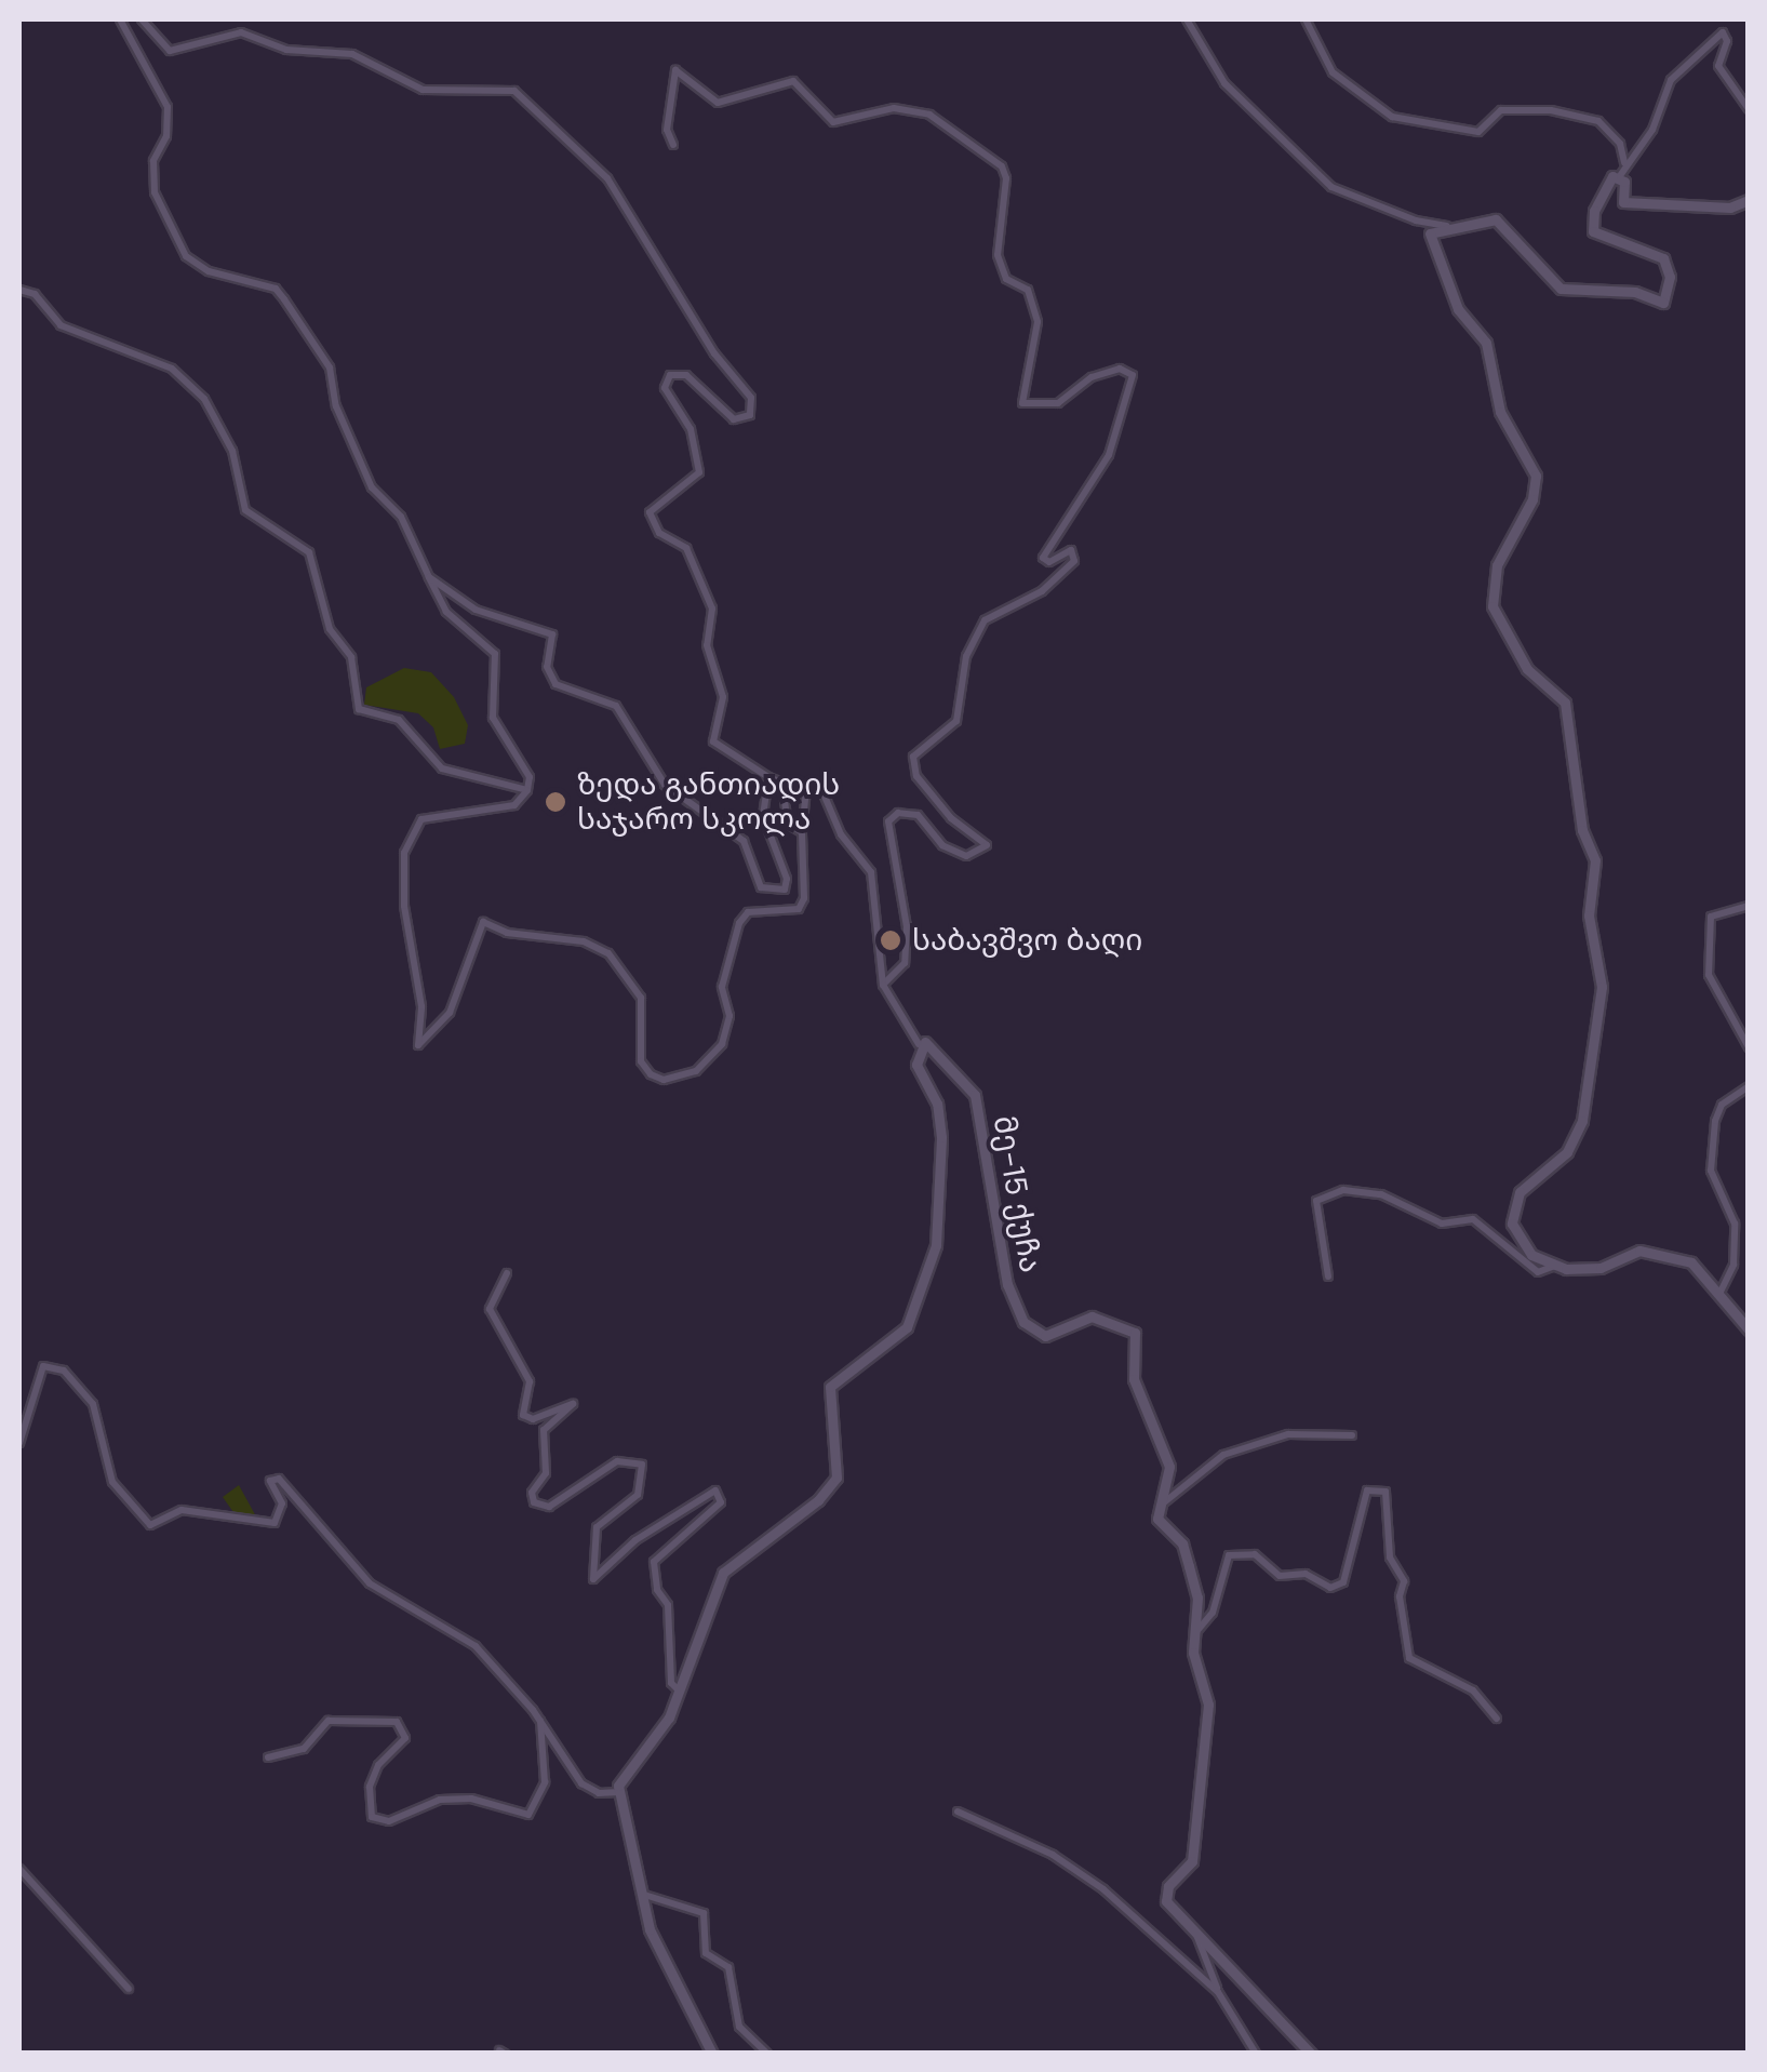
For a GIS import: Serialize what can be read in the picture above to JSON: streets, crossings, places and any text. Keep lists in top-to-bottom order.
{
  "streets": {
    "street": ["მე-15 ქუჩა"]
  },
  "places": ["ზედა განთიადის საჯარო სკოლა", "საბავშვო ბაღი"]
}
